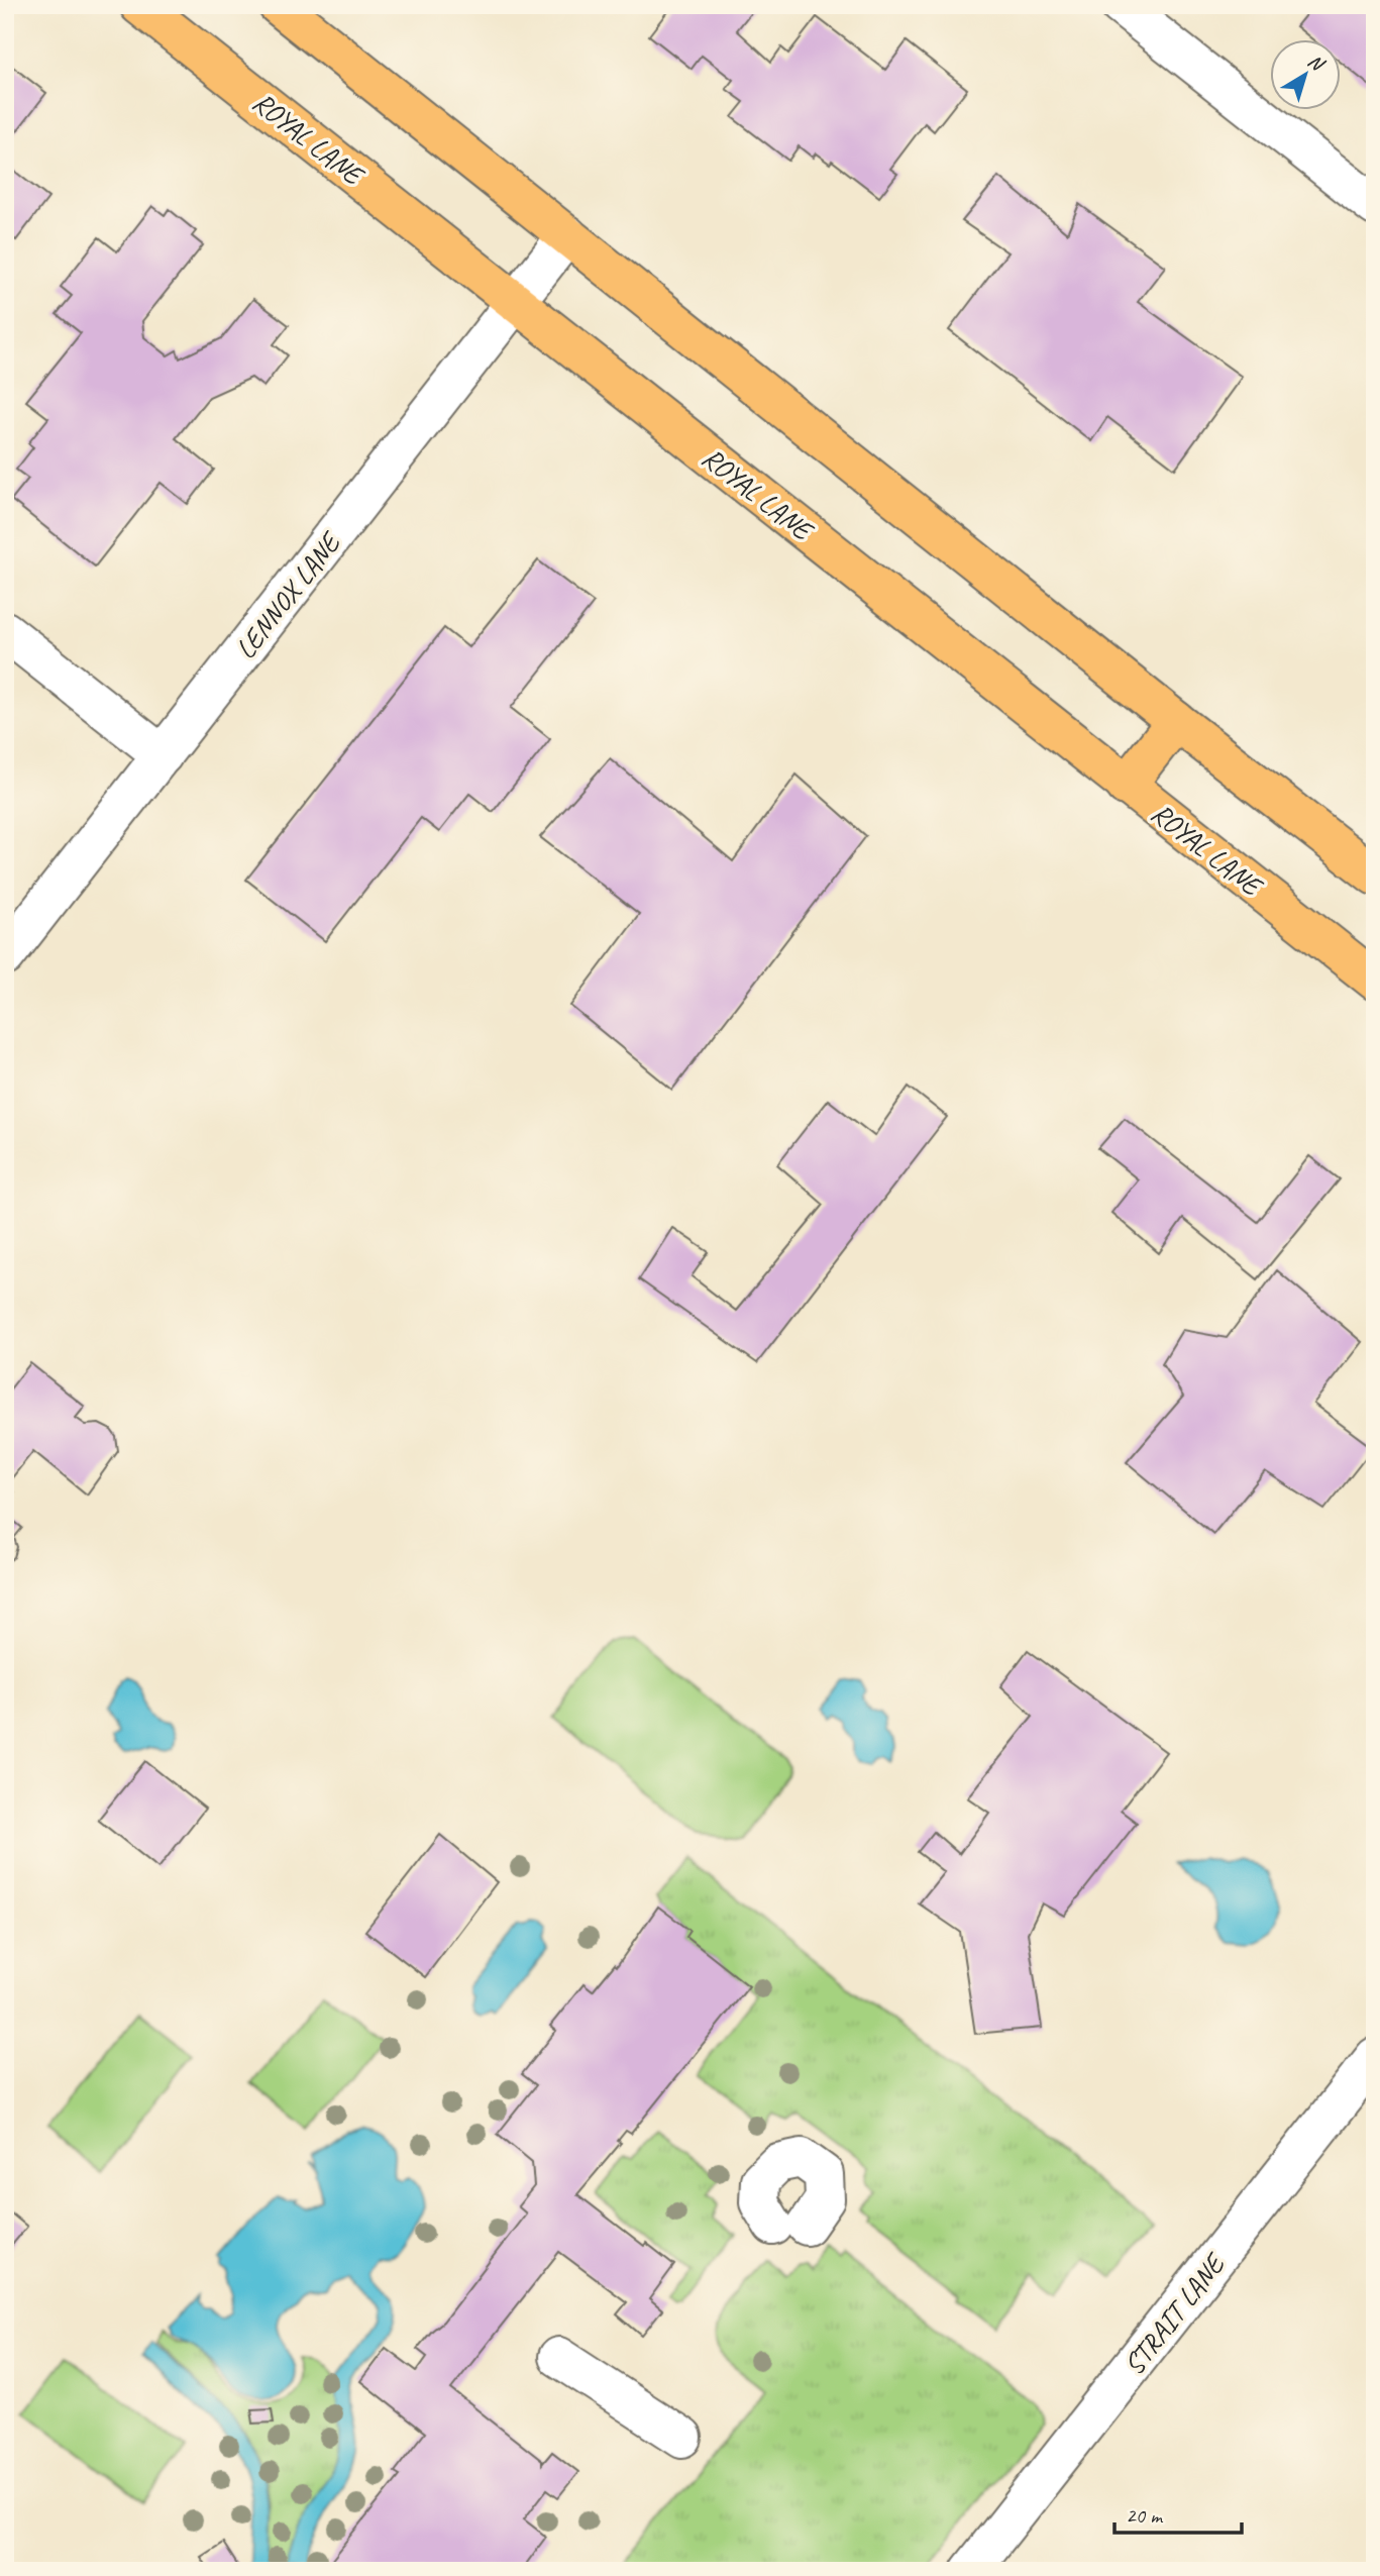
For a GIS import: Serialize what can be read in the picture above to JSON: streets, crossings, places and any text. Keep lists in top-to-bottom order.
{
  "streets": {
    "main road": ["ROYAL LANE"],
    "street": ["LENNOX LANE", "STRAIT LANE"]
  },
  "crossings": [
    ["ROYAL LANE", "LENNOX LANE"]
  ],
  "scale_bar": "20 m",
  "north": "top right"
}
